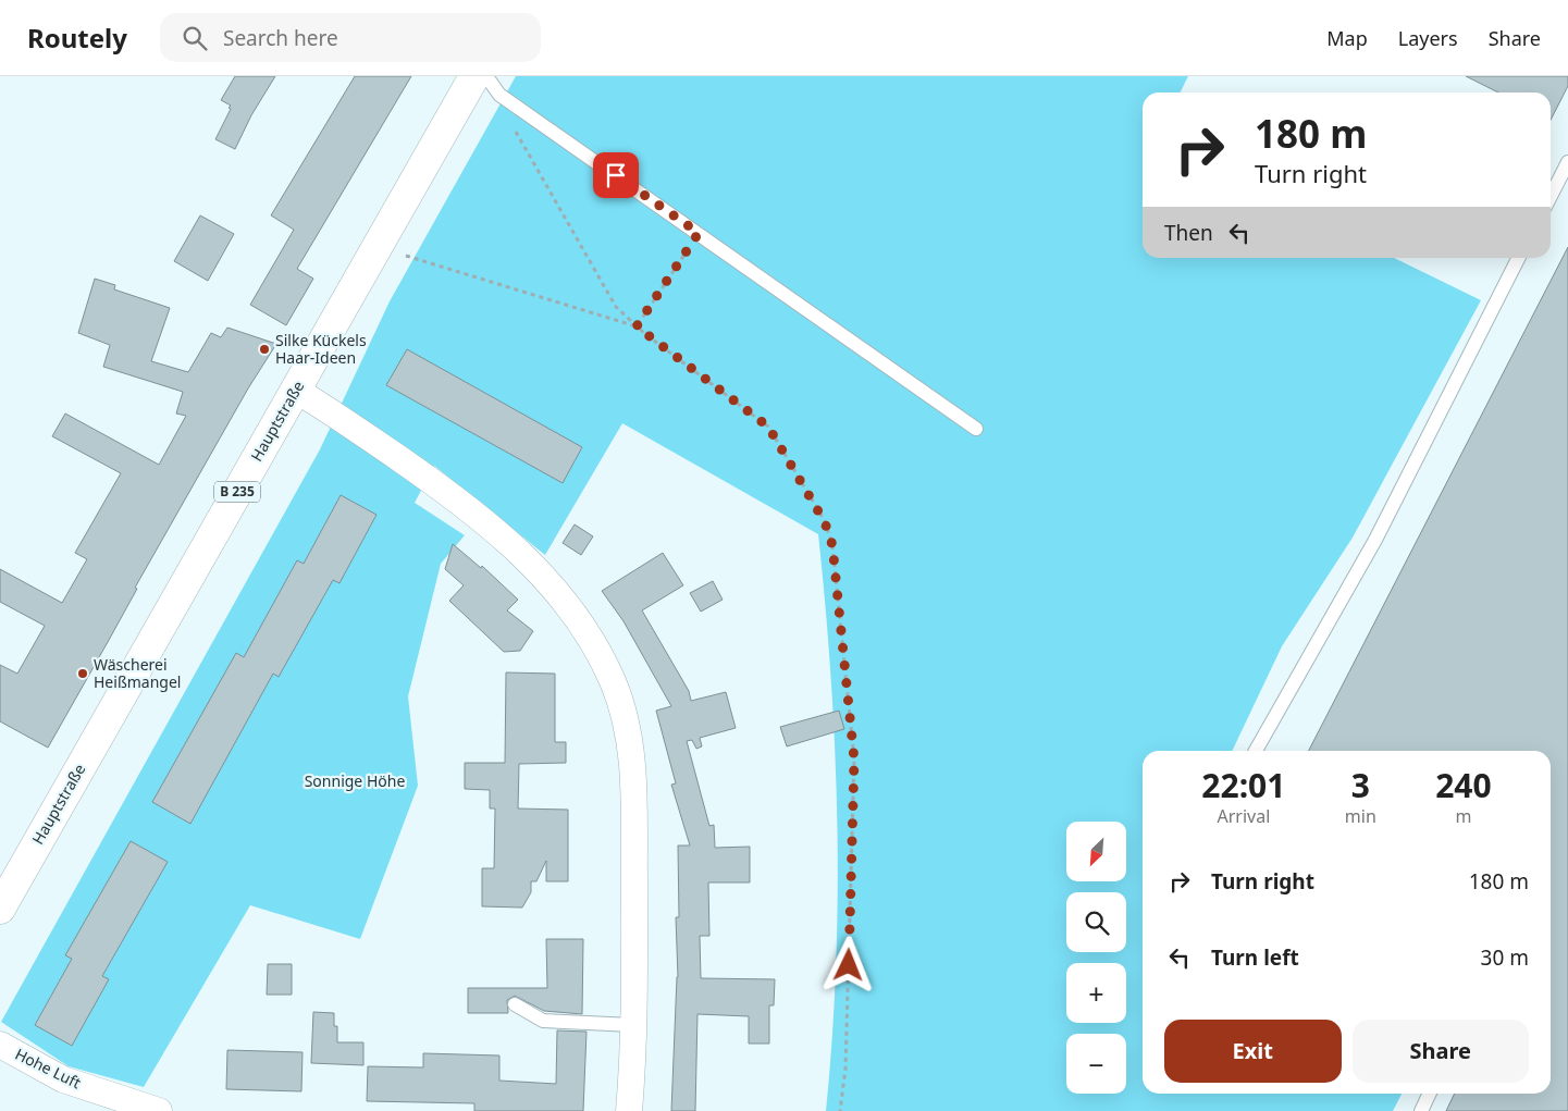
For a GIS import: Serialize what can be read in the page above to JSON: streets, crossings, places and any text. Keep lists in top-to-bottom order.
{
  "streets": {
    "main road": ["Hauptstraße", "B 235"],
    "street": ["Hohe Luft"]
  },
  "parks": ["Sonnige Höhe"],
  "places": ["Silke Kückels Haar-Ideen", "Wäscherei Heißmangel"],
  "north": "bottom left",
  "page": {
    "header": "Routely",
    "search": "Search here",
    "nav": ["Map", "Layers", "Share"],
    "turn": ["180 m", "Turn right"],
    "then": "Then",
    "eta": [
      "22:01",
      "Arrival",
      "3",
      "min",
      "240",
      "m"
    ],
    "map_buttons": ["+", "−"],
    "list": [
      {
        "name": "Turn right",
        "value": "180 m"
      },
      {
        "name": "Turn left",
        "value": "30 m"
      }
    ],
    "buttons": ["Exit", "Share"]
  }
}
